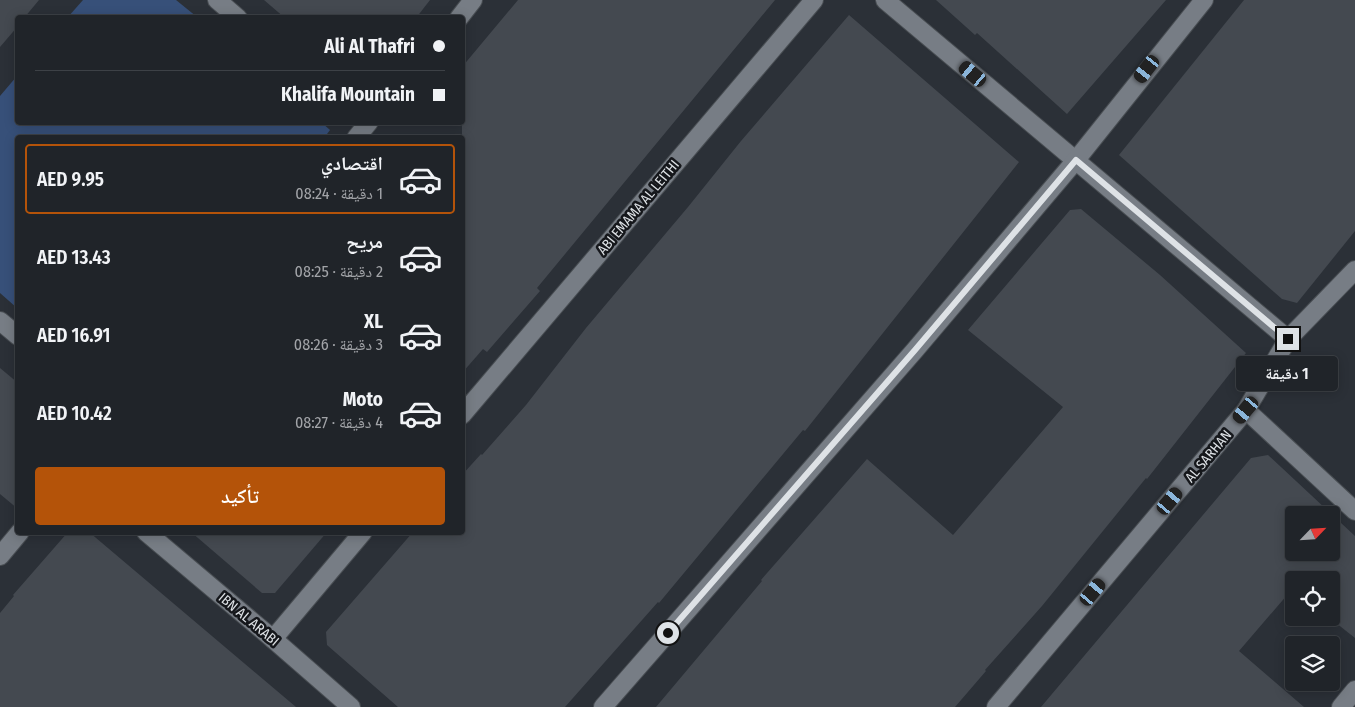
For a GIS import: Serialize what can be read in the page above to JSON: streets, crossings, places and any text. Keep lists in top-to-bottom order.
{
  "streets": {
    "street": ["ABI EMAMA AL LEITHI", "AL SARHAN", "IBN AL ARABI"]
  },
  "north": "top right",
  "page": {
    "banner": ["Ali Al Thafri", "Khalifa Mountain"],
    "list": [
      {
        "name": "اقتصادي",
        "note": "1 دقيقة · 08:24",
        "value": "AED 9.95"
      },
      {
        "name": "مريح",
        "note": "2 دقيقة · 08:25",
        "value": "AED 13.43"
      },
      {
        "name": "XL",
        "note": "3 دقيقة · 08:26",
        "value": "AED 16.91"
      },
      {
        "name": "Moto",
        "note": "4 دقيقة · 08:27",
        "value": "AED 10.42"
      }
    ],
    "bubble": "1 دقيقة",
    "buttons": "تأكيد"
  }
}
